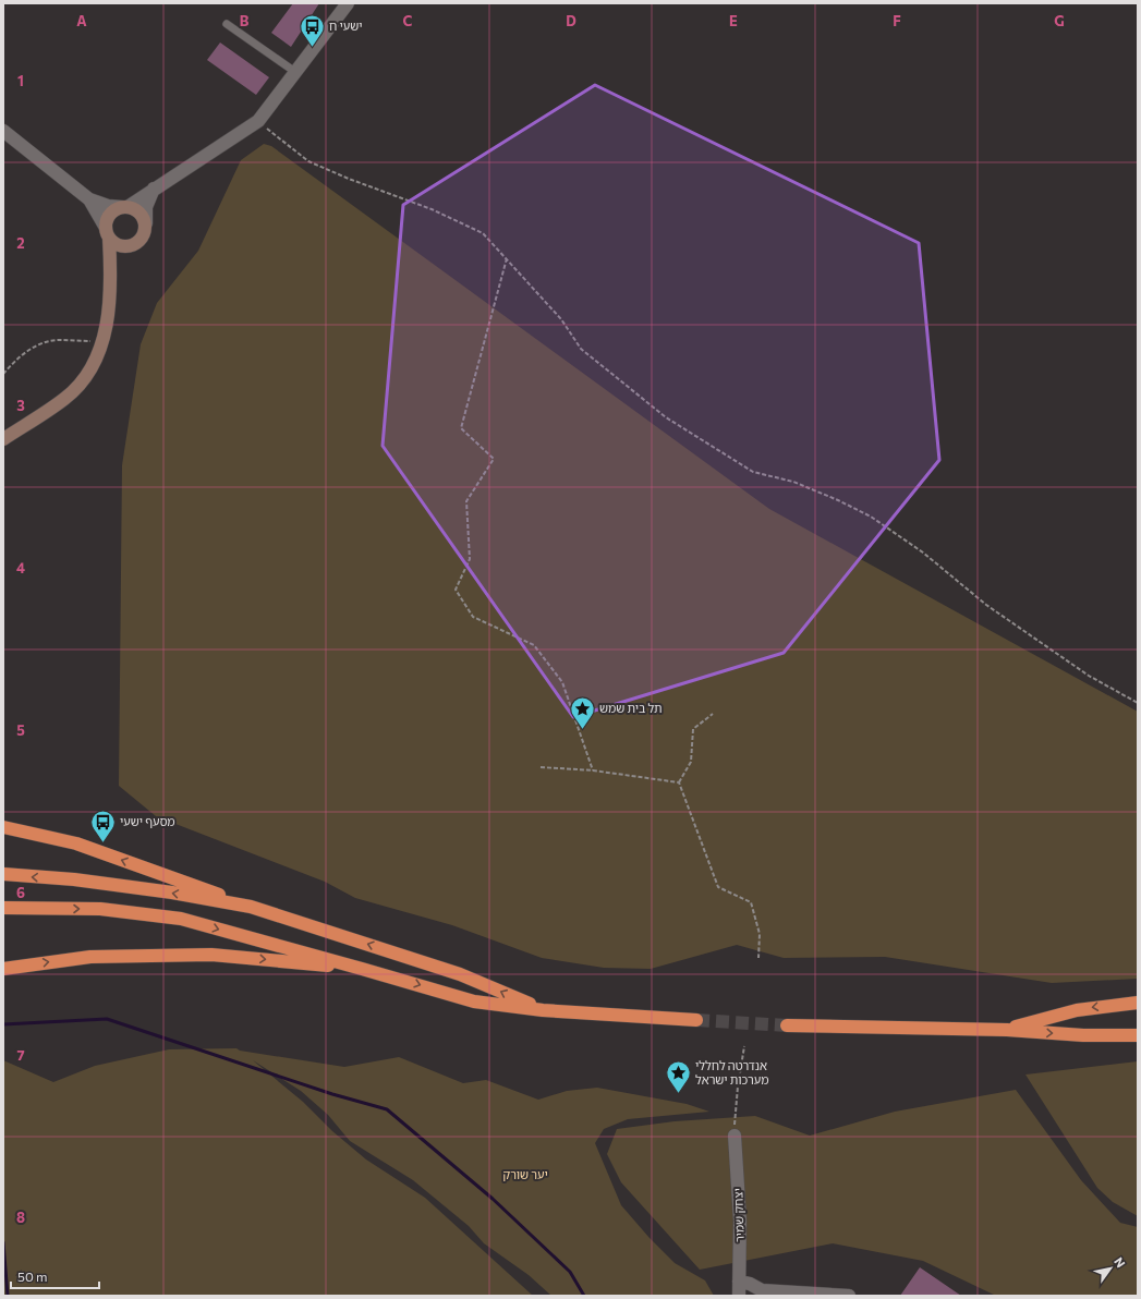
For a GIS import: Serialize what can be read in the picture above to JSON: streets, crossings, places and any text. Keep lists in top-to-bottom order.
{
  "streets": {
    "street": ["יצחק שמיר"]
  },
  "parks": ["יער שורק"],
  "places": {
    "bus stop": ["ישעי ח", "מסעף ישעי"],
    "place": ["תל בית שמש", "אנדרטה לחללי מערכות ישראל"]
  },
  "scale_bar": "50 m",
  "north": "top right",
  "grid": {
    "columns": [
      "A",
      "B",
      "C",
      "D",
      "E",
      "F",
      "G"
    ],
    "rows": [
      "1",
      "2",
      "3",
      "4",
      "5",
      "6",
      "7",
      "8"
    ]
  }
}
